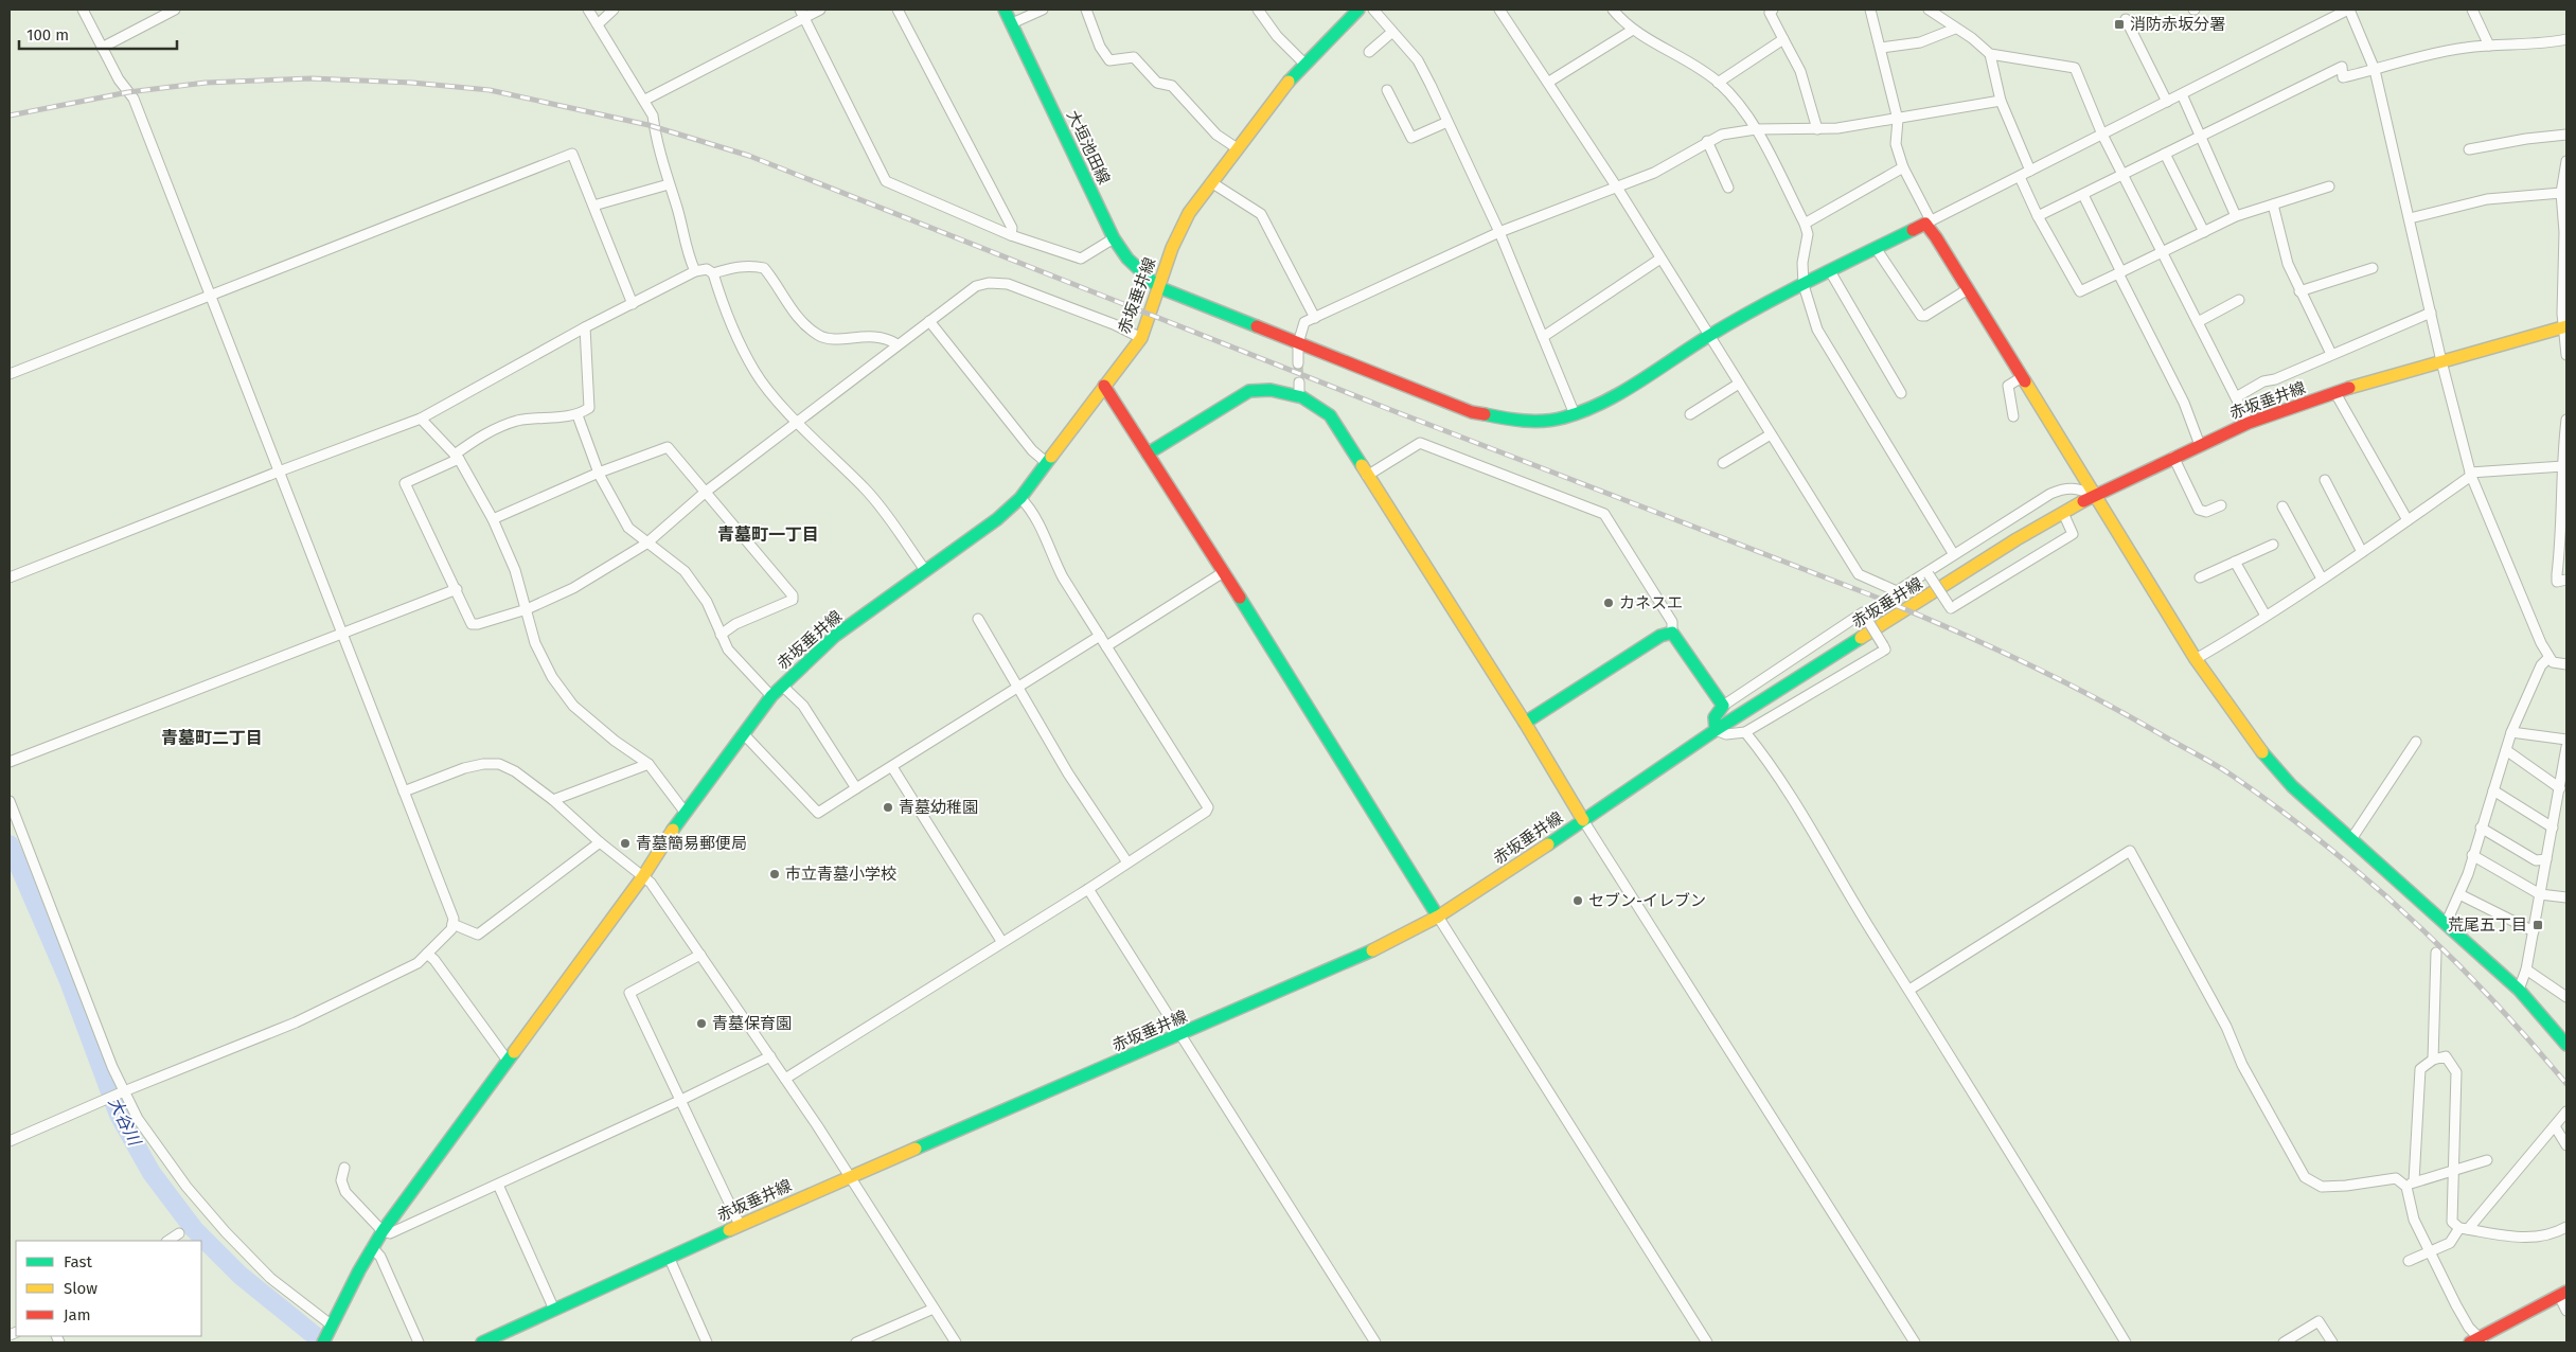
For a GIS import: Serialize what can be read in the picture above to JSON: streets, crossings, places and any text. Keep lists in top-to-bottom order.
{
  "streets": {
    "main road": ["大垣池田線", "赤坂垂井線"]
  },
  "crossings": [
    ["大垣池田線", "赤坂垂井線"]
  ],
  "districts": ["青墓町一丁目", "青墓町二丁目"],
  "water": ["大谷川"],
  "places": {
    "transit": ["消防赤坂分署", "荒尾五丁目"],
    "other": [
      "カネスエ",
      "青墓幼稚園",
      "青墓簡易郵便局",
      "市立青墓小学校",
      "セブン-イレブン",
      "青墓保育園"
    ]
  },
  "legend": ["Fast", "Slow", "Jam"],
  "scale_bar": "100 m"
}
